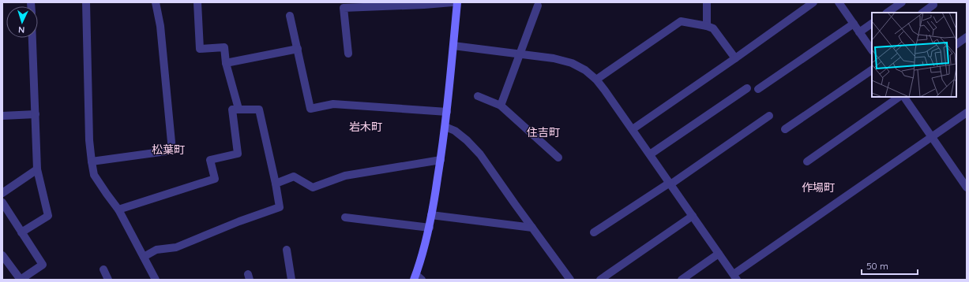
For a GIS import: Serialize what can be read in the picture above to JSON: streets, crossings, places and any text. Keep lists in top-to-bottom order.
{
  "districts": [
    "岩木町",
    "住吉町",
    "松葉町",
    "作場町"
  ],
  "scale_bar": "50 m",
  "north": "bottom"
}
